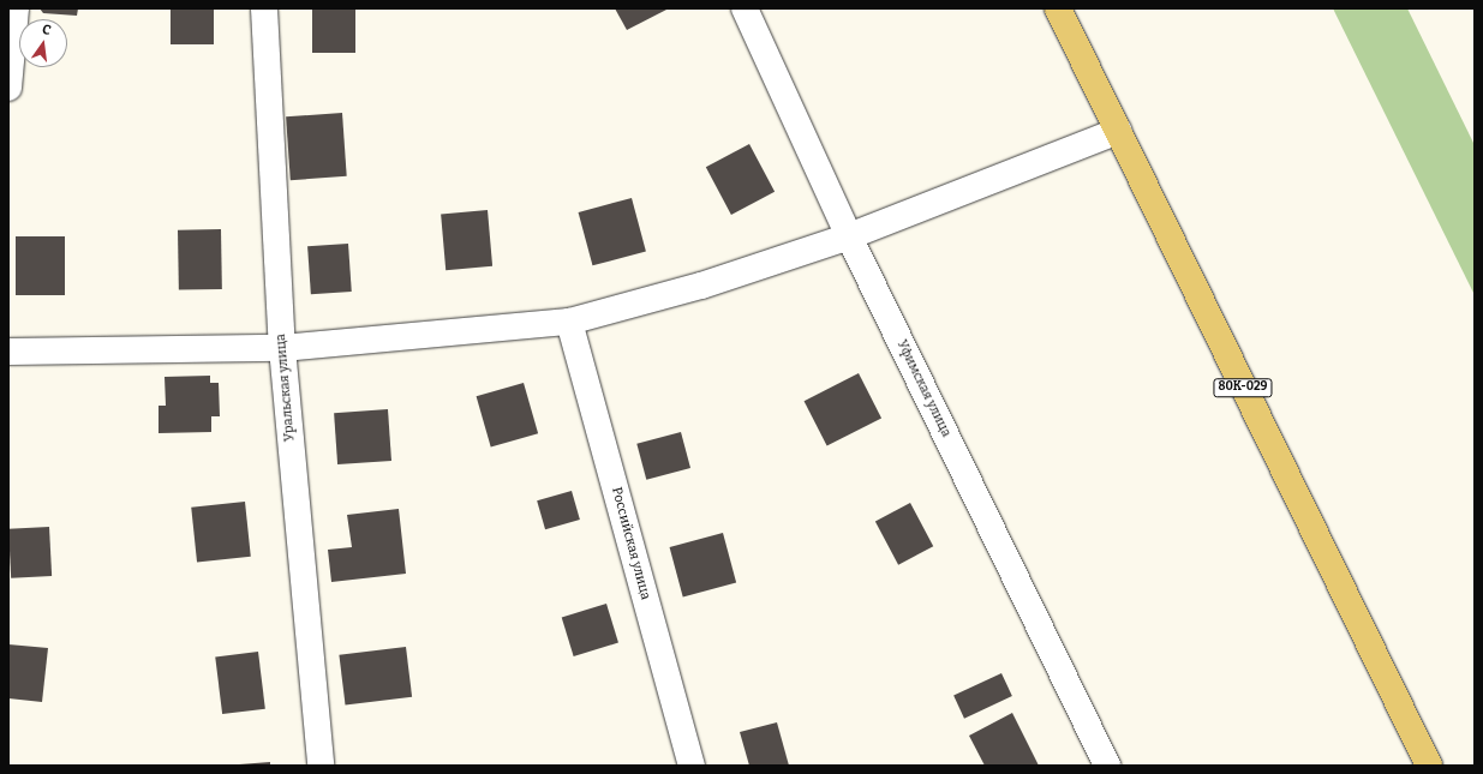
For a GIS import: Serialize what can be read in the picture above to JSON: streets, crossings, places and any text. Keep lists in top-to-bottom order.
{
  "streets": {
    "main road": ["80К-029"],
    "street": ["Уральская улица", "Уфимская улица", "Российская улица"]
  },
  "north": "top"
}
